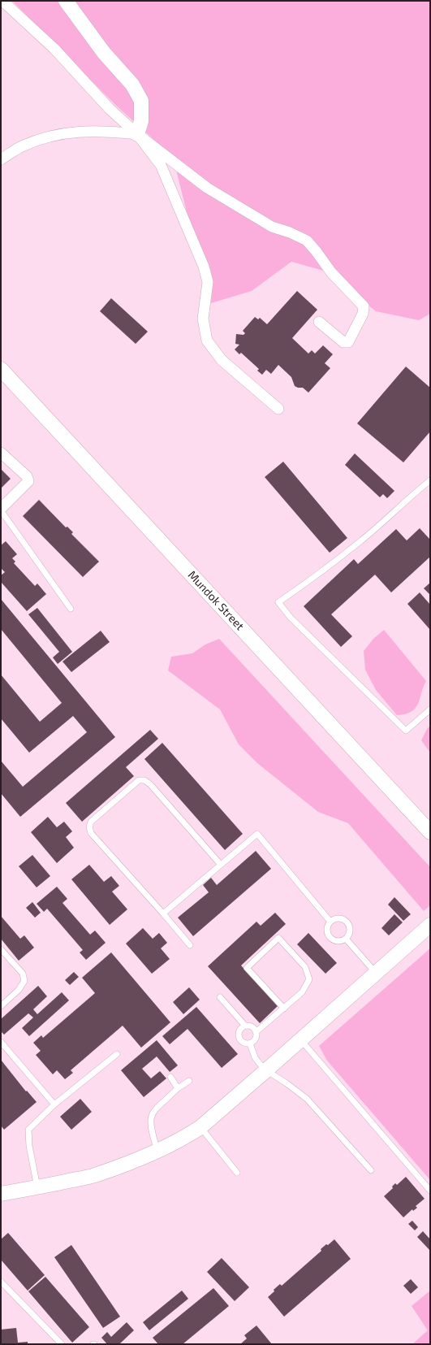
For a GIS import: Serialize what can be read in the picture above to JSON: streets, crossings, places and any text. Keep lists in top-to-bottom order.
{
  "streets": {
    "street": ["Mundok Street"]
  }
}
